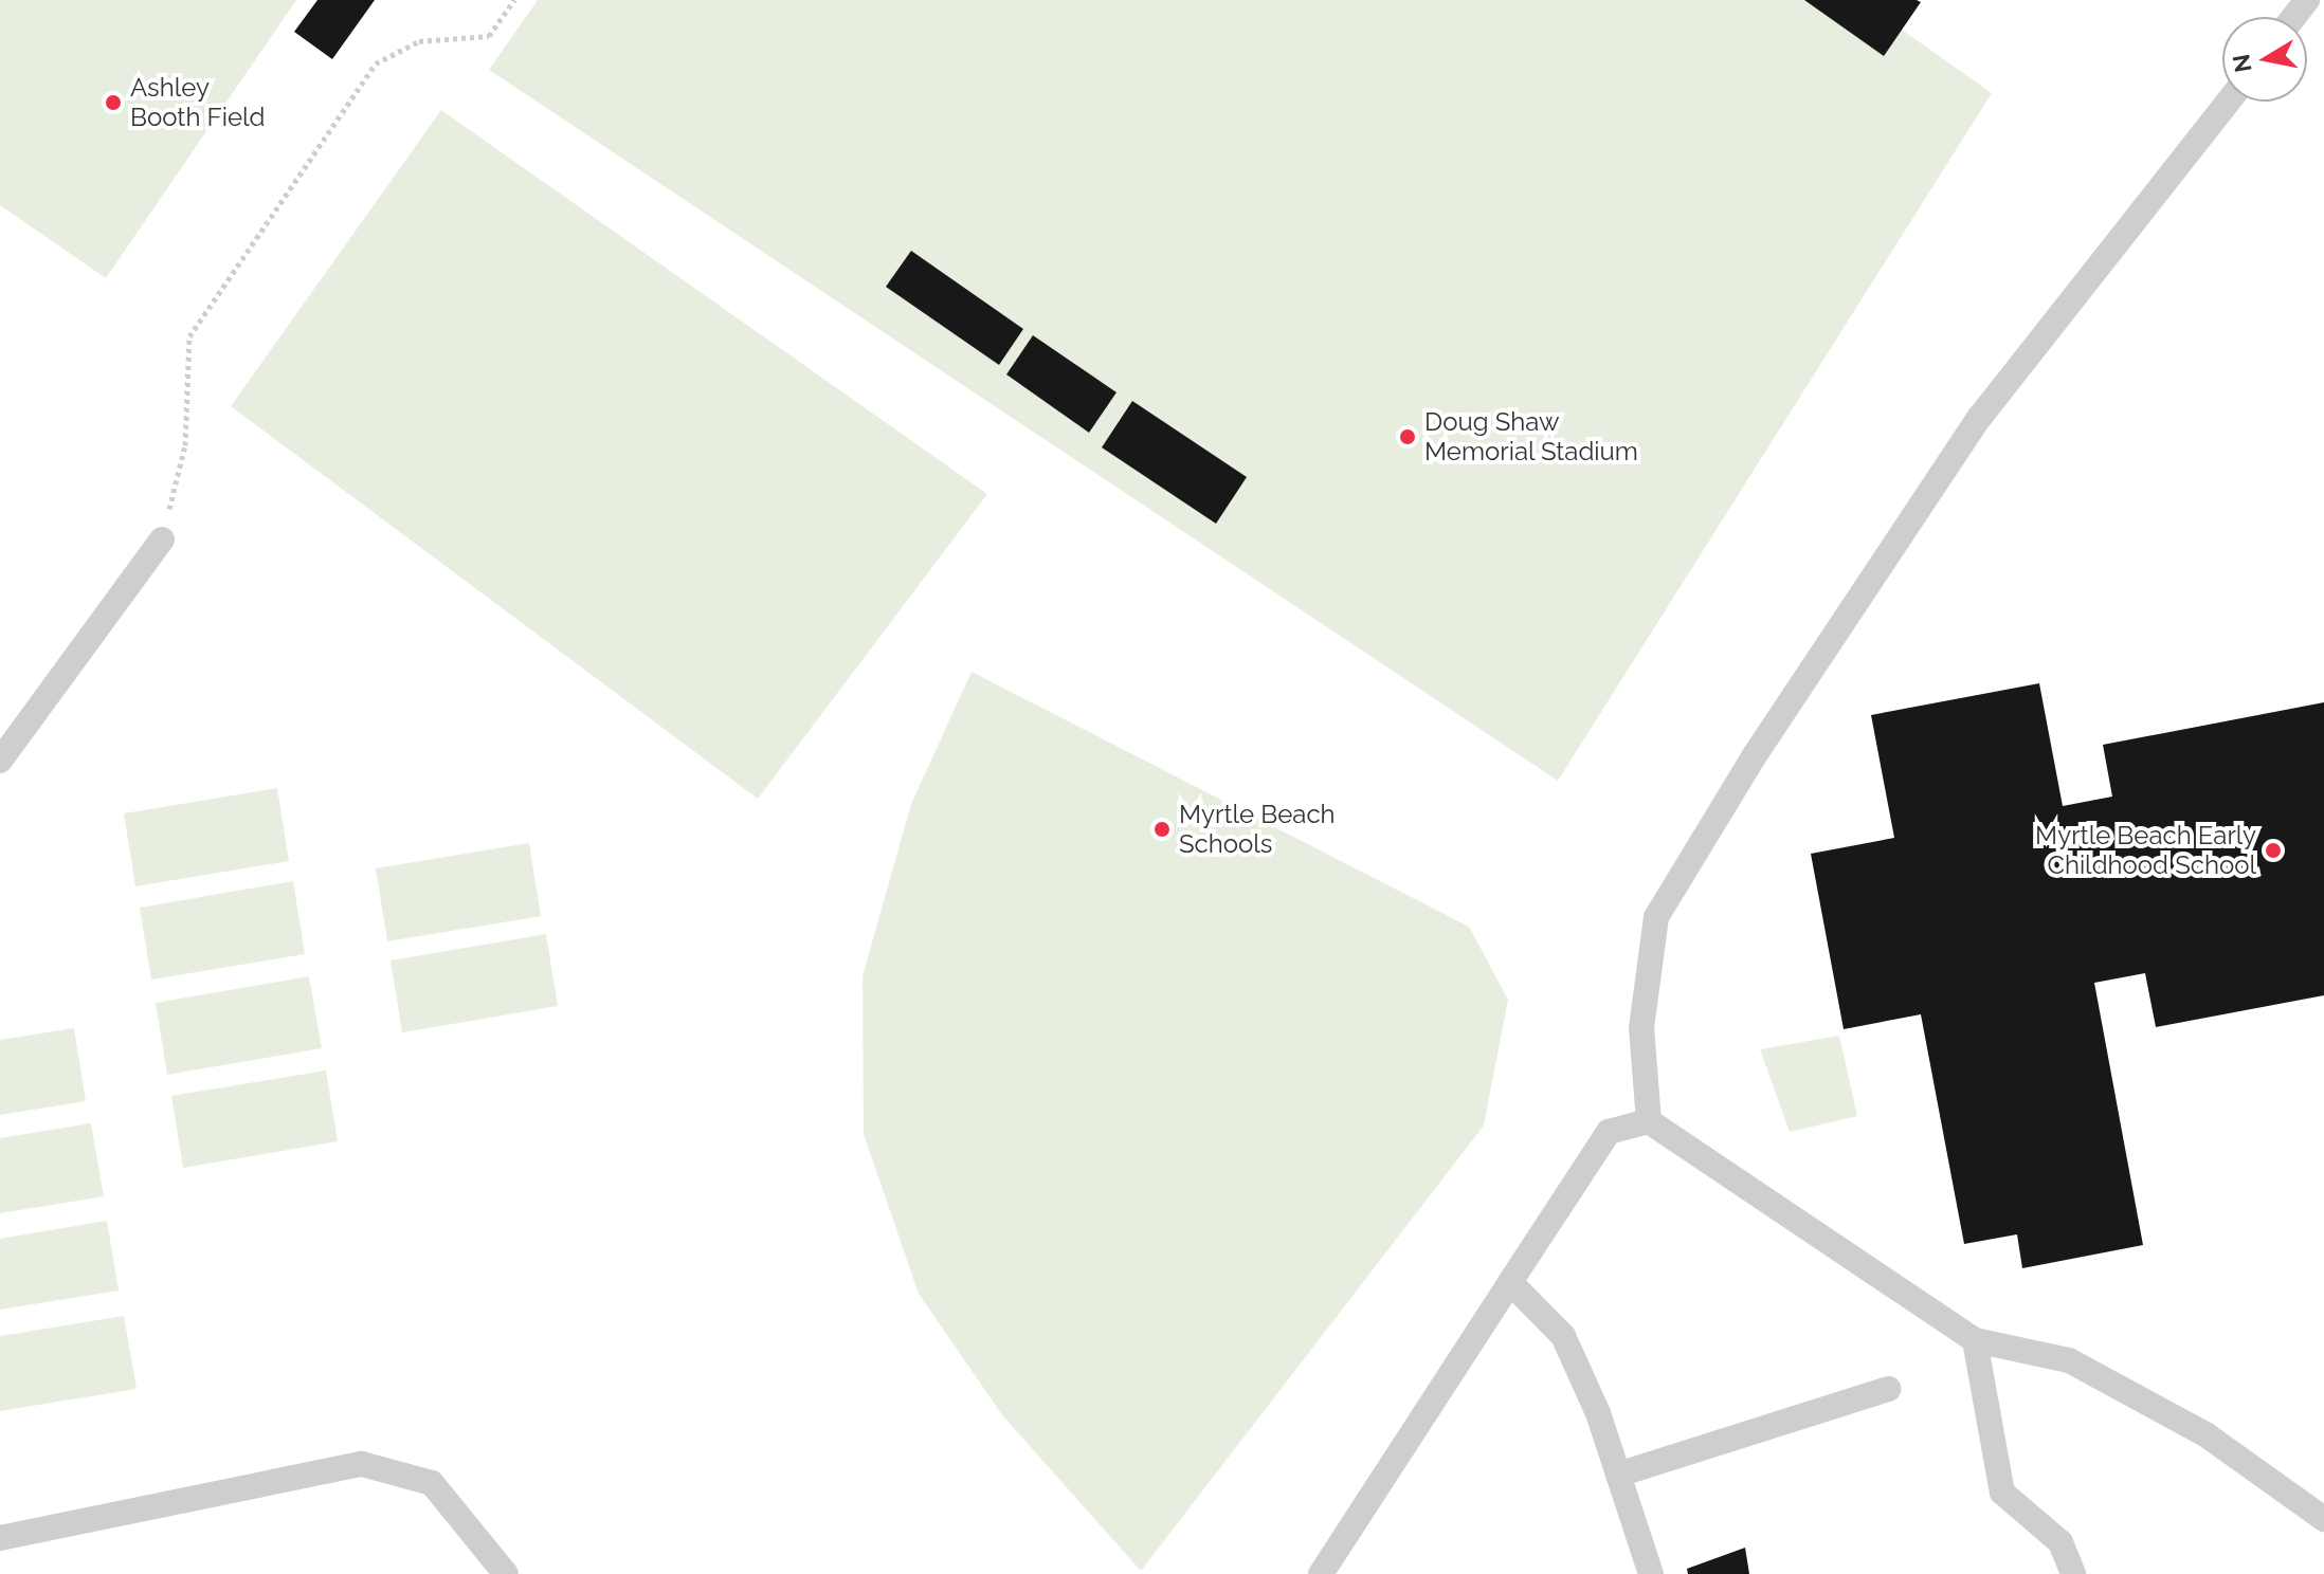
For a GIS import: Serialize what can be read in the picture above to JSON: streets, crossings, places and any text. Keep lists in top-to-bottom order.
{
  "places": [
    "Ashley Booth Field",
    "Doug Shaw Memorial Stadium",
    "Myrtle Beach Schools",
    "Myrtle Beach Early Childhood School"
  ],
  "north": "left"
}
